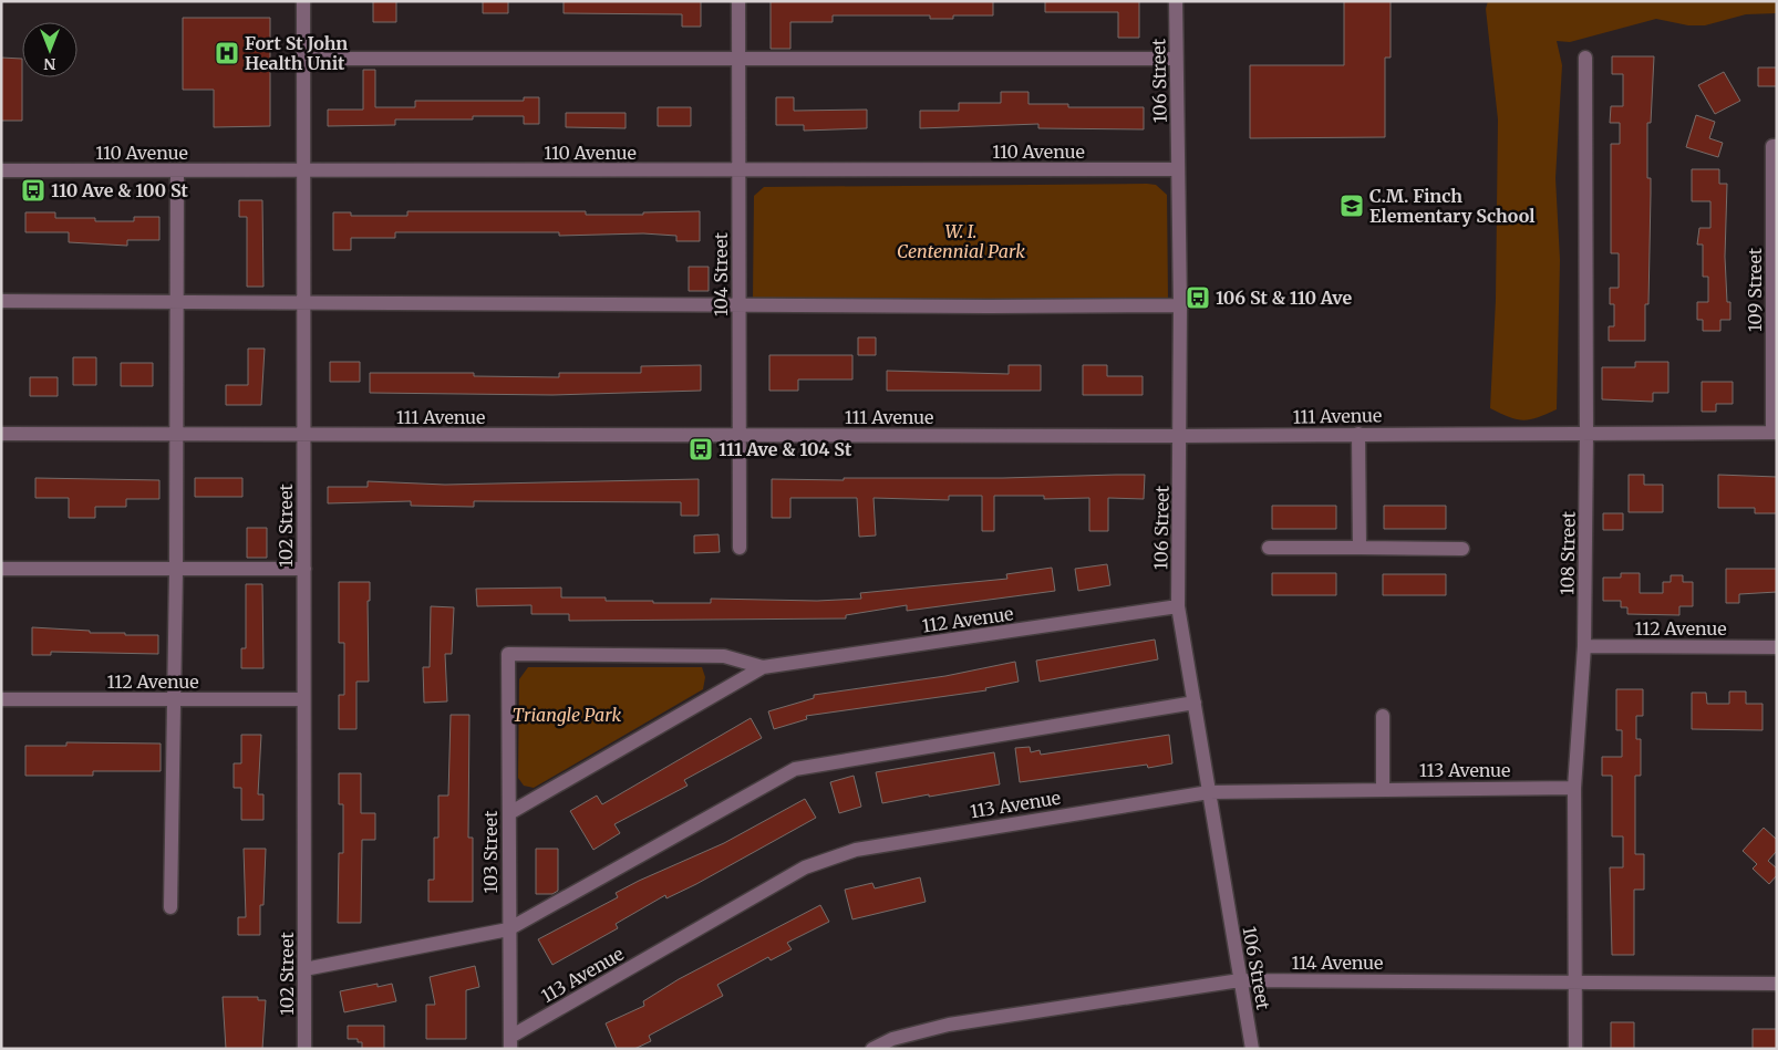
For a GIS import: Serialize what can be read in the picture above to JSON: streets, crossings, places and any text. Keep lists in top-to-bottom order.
{
  "streets": {
    "street": [
      "106 Street",
      "110 Avenue",
      "104 Street",
      "109 Street",
      "111 Avenue",
      "102 Street",
      "108 Street",
      "112 Avenue",
      "113 Avenue",
      "103 Street",
      "114 Avenue"
    ]
  },
  "crossings": [
    ["106 Street", "110 Avenue"],
    ["106 Street", "111 Avenue"],
    ["106 Street", "112 Avenue"],
    ["106 Street", "113 Avenue"],
    ["106 Street", "114 Avenue"],
    ["110 Avenue", "104 Street"],
    ["110 Avenue", "102 Street"],
    ["104 Street", "111 Avenue"],
    ["109 Street", "111 Avenue"],
    ["111 Avenue", "102 Street"],
    ["111 Avenue", "108 Street"],
    ["102 Street", "112 Avenue"],
    ["108 Street", "112 Avenue"],
    ["108 Street", "113 Avenue"],
    ["108 Street", "114 Avenue"],
    ["112 Avenue", "103 Street"],
    ["113 Avenue", "103 Street"]
  ],
  "parks": ["W. I. Centennial Park", "Triangle Park"],
  "places": {
    "hospital": ["Fort St John Health Unit"],
    "bus stop": ["110 Ave & 100 St", "106 St & 110 Ave", "111 Ave & 104 St"],
    "school or university": ["C.M. Finch Elementary School"]
  },
  "north": "bottom"
}
